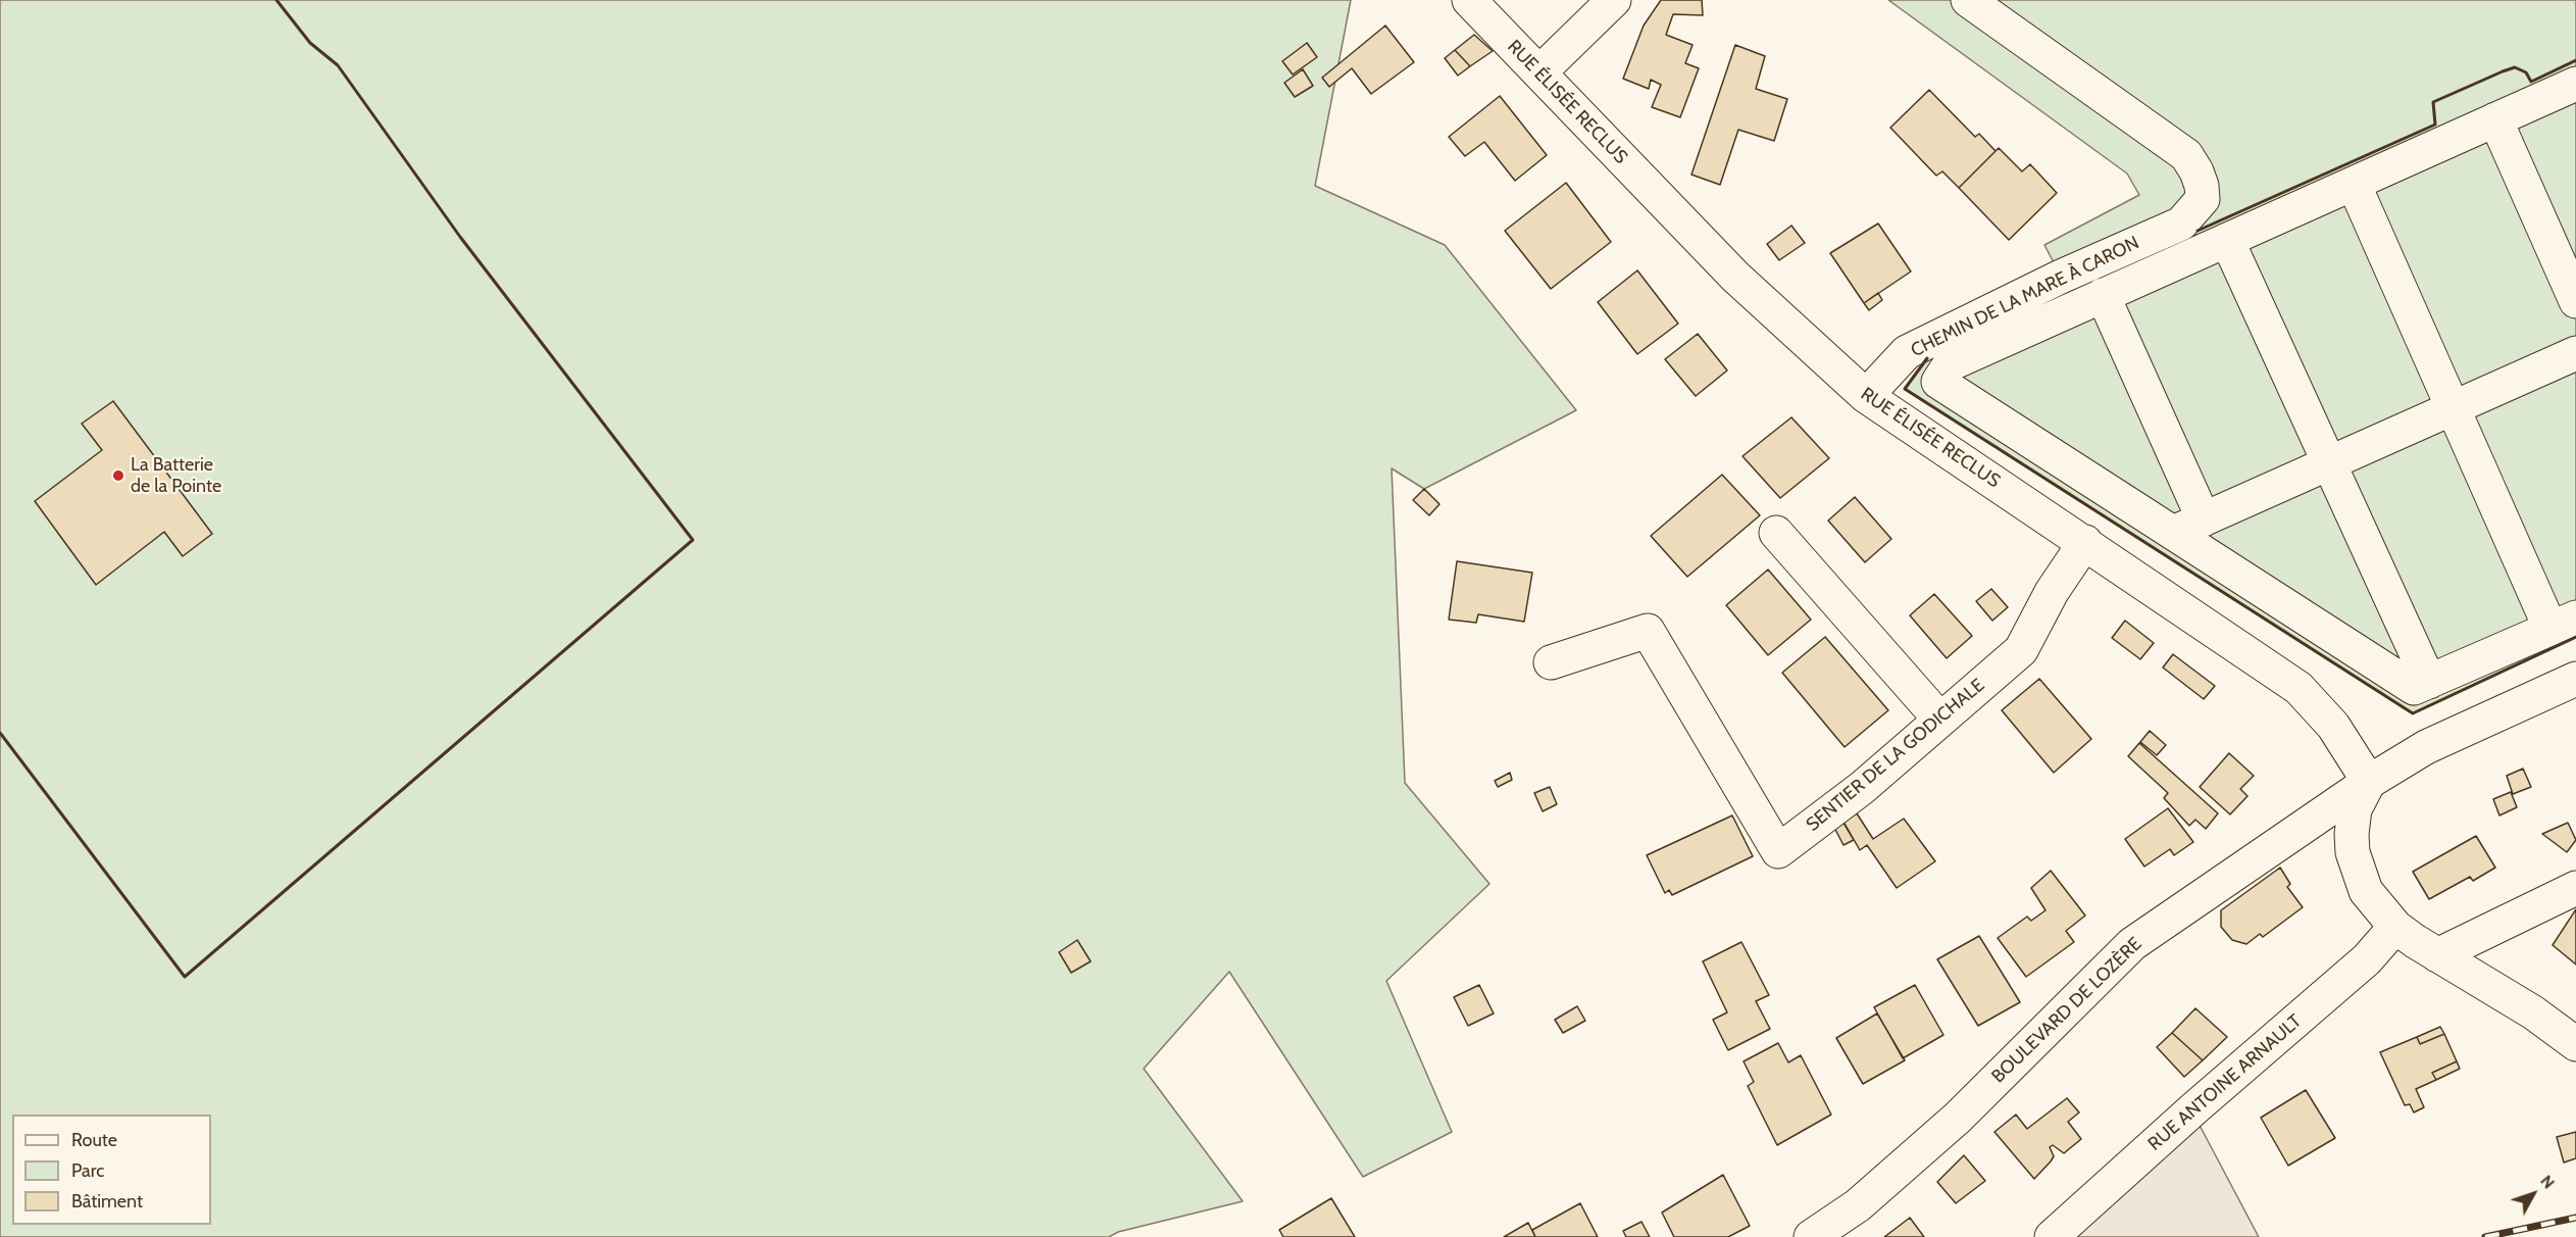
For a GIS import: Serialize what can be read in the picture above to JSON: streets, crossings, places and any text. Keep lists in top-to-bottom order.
{
  "streets": {
    "street": [
      "RUE ÉLISÉE RECLUS",
      "CHEMIN DE LA MARE À CARON",
      "SENTIER DE LA GODICHALE",
      "BOULEVARD DE LOZÈRE",
      "RUE ANTOINE ARNAULT"
    ]
  },
  "crossings": [
    ["RUE ÉLISÉE RECLUS", "CHEMIN DE LA MARE À CARON"],
    ["RUE ÉLISÉE RECLUS", "SENTIER DE LA GODICHALE"],
    ["RUE ÉLISÉE RECLUS", "BOULEVARD DE LOZÈRE"]
  ],
  "places": ["La Batterie de la Pointe"],
  "legend": ["Route", "Parc", "Bâtiment"],
  "north": "top right"
}
